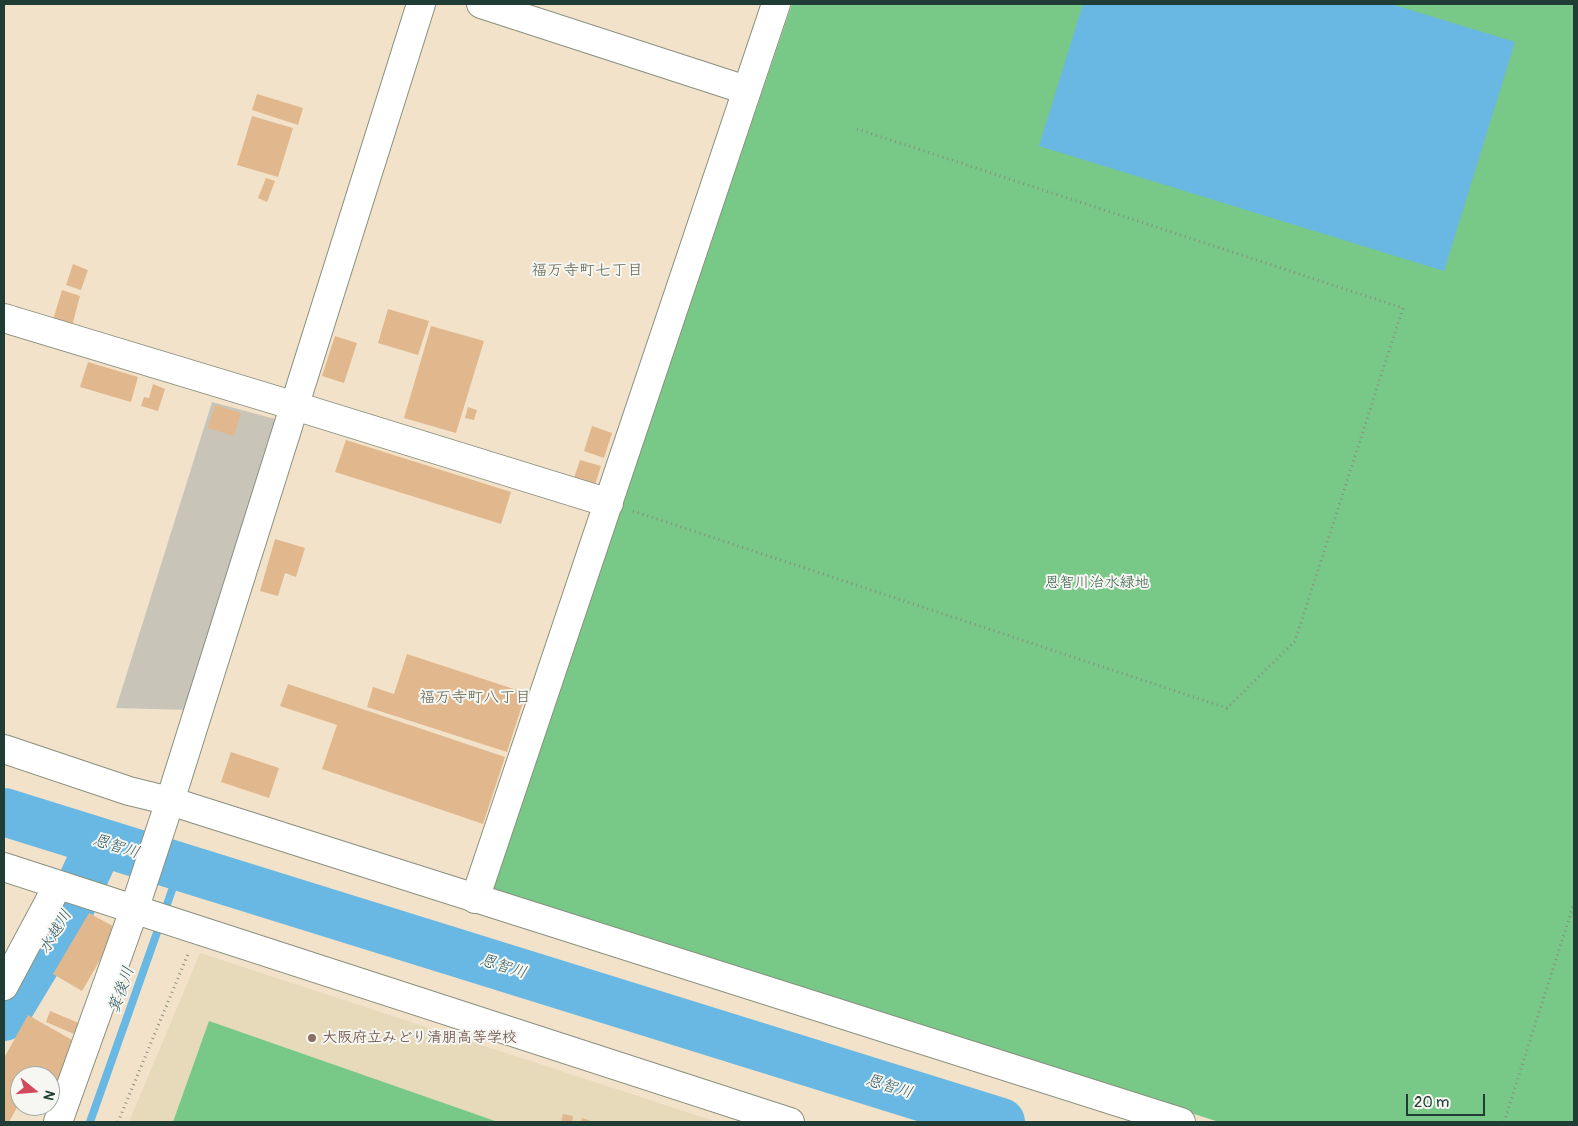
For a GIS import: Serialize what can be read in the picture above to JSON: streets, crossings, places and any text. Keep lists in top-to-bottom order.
{
  "districts": ["福万寺町七丁目", "福万寺町八丁目"],
  "water": ["恩智川", "水越川", "箕後川"],
  "parks": ["恩智川治水緑地"],
  "places": ["大阪府立みどり清朋高等学校"],
  "scale_bar": "20 m",
  "north": "right"
}
